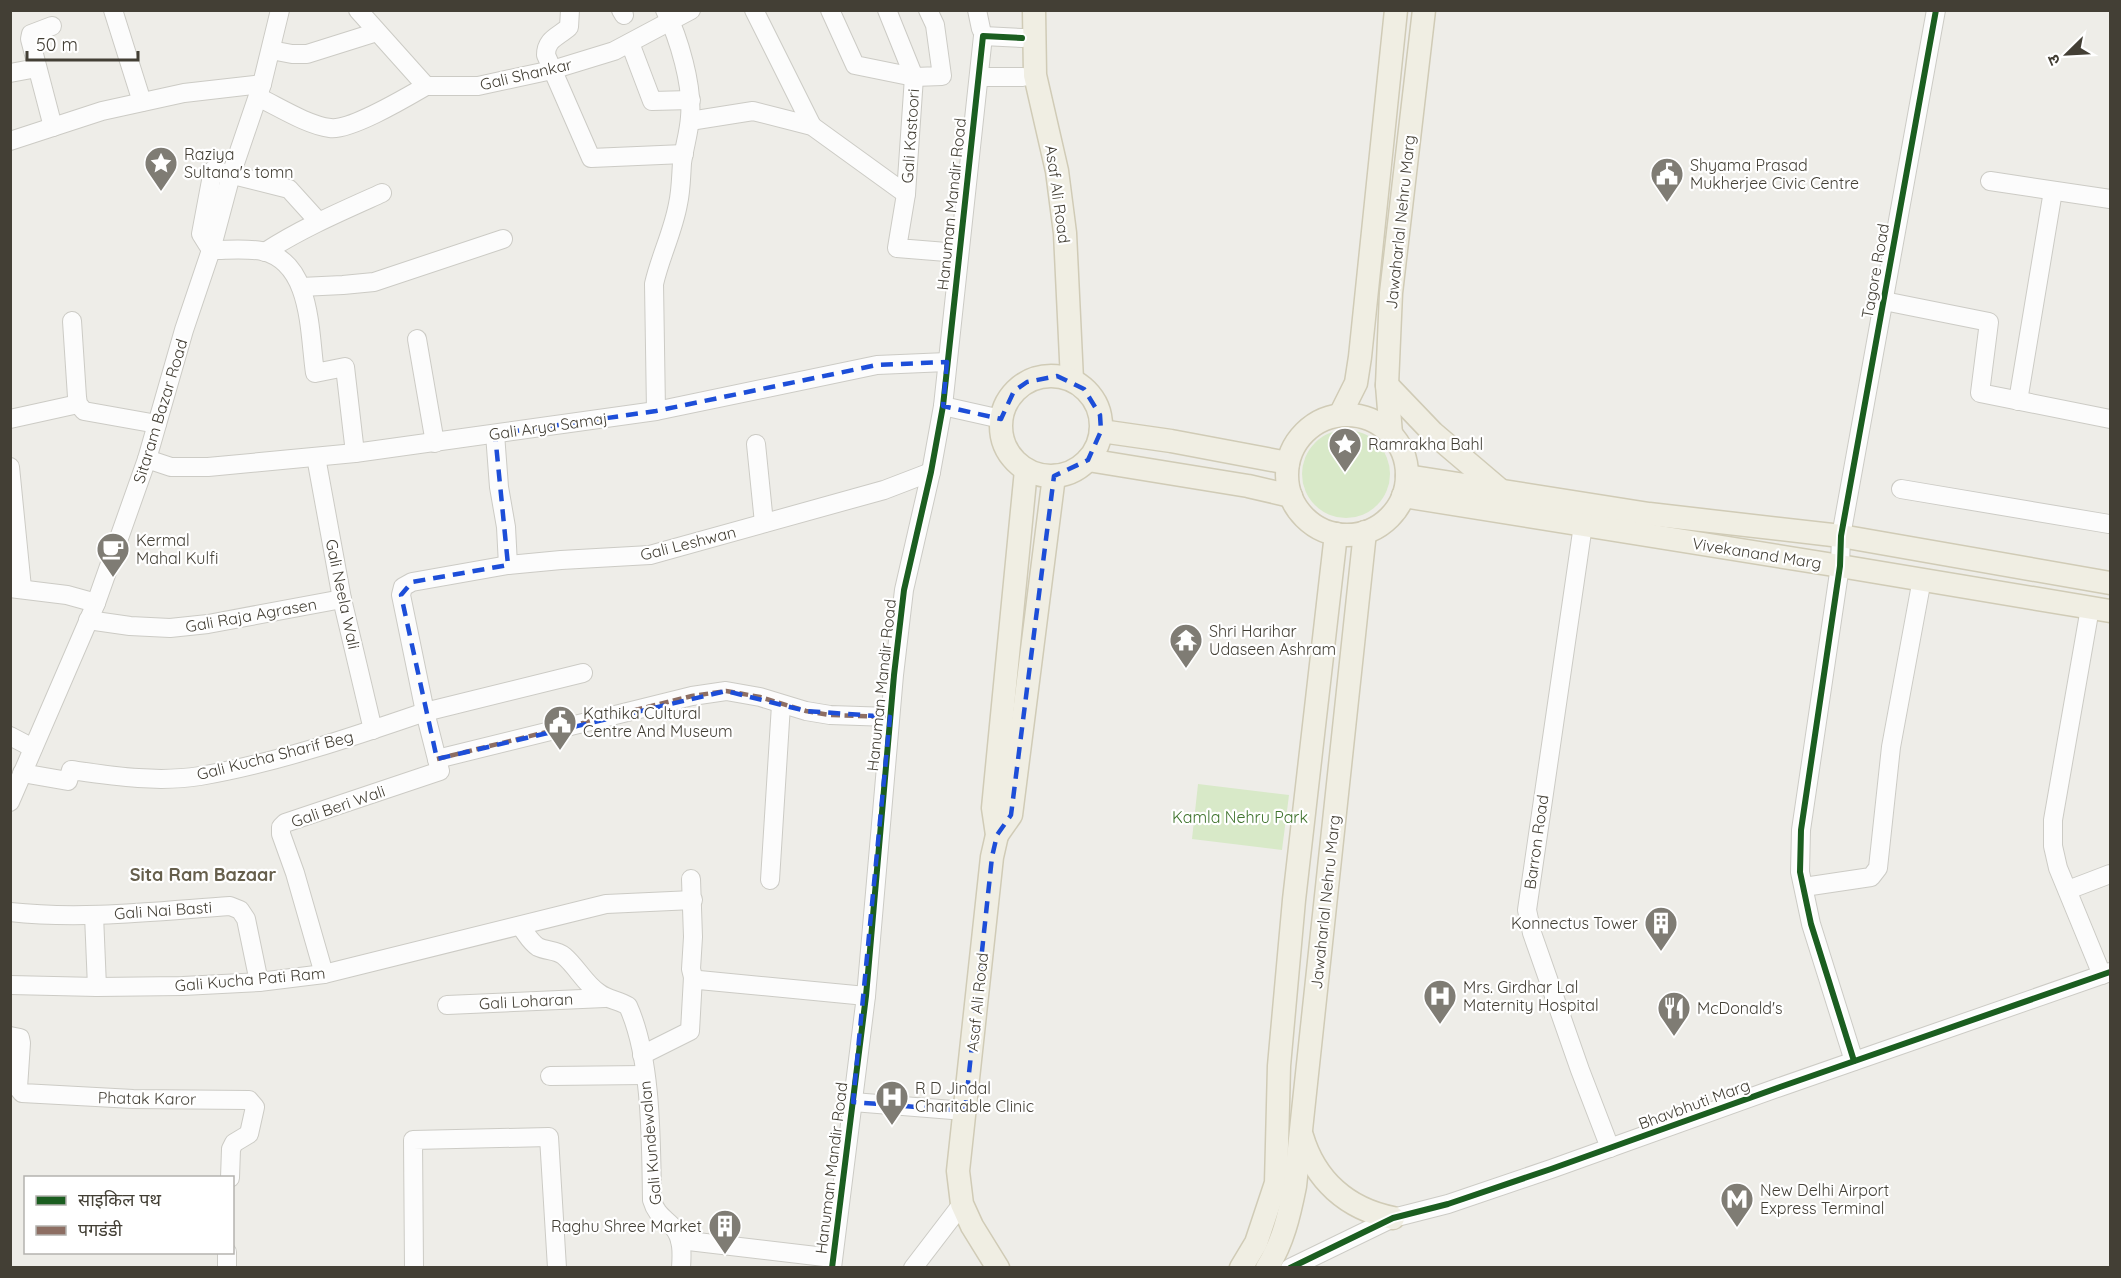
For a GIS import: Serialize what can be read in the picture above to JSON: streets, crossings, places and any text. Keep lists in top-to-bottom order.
{
  "streets": {
    "main road": ["Asaf Ali Road", "Jawaharlal Nehru Marg", "Vivekanand Marg"],
    "street": [
      "Gali Shankar",
      "Gali Kastoori",
      "Hanuman Mandir Road",
      "Tagore Road",
      "Sitaram Bazar Road",
      "Gali Arya Samaj",
      "Gali Leshwan",
      "Gali Neela Wali",
      "Gali Raja Agrasen",
      "Gali Kucha Sharif Beg",
      "Gali Beri Wali",
      "Barron Road",
      "Gali Nai Basti",
      "Gali Kucha Pati Ram",
      "Gali Loharan",
      "Phatak Karor",
      "Bhavbhuti Marg",
      "Gali Kundewalan"
    ]
  },
  "crossings": [
    ["Gali Kastoori", "Hanuman Mandir Road"],
    ["Hanuman Mandir Road", "Gali Arya Samaj"],
    ["Hanuman Mandir Road", "Gali Leshwan"],
    ["Jawaharlal Nehru Marg", "Vivekanand Marg"],
    ["Tagore Road", "Vivekanand Marg"],
    ["Tagore Road", "Bhavbhuti Marg"],
    ["Sitaram Bazar Road", "Gali Arya Samaj"],
    ["Sitaram Bazar Road", "Gali Raja Agrasen"],
    ["Sitaram Bazar Road", "Gali Kucha Sharif Beg"],
    ["Gali Arya Samaj", "Gali Neela Wali"],
    ["Gali Leshwan", "Gali Kucha Sharif Beg"],
    ["Vivekanand Marg", "Barron Road"],
    ["Gali Neela Wali", "Gali Raja Agrasen"],
    ["Gali Neela Wali", "Gali Kucha Sharif Beg"],
    ["Gali Beri Wali", "Gali Kucha Pati Ram"],
    ["Barron Road", "Bhavbhuti Marg"],
    ["Gali Nai Basti", "Gali Kucha Pati Ram"],
    ["Gali Kucha Pati Ram", "Gali Kundewalan"],
    ["Gali Loharan", "Gali Kundewalan"]
  ],
  "districts": ["Sita Ram Bazaar"],
  "parks": ["Kamla Nehru Park"],
  "places": {
    "place": ["Raziya Sultana's tomn", "Ramrakha Bahl"],
    "public building": ["Shyama Prasad Mukherjee Civic Centre", "Kathika Cultural Centre And Museum"],
    "cafe": ["Kermal Mahal Kulfi"],
    "temple": ["Shri Harihar Udaseen Ashram"],
    "building": ["Konnectus Tower", "Raghu Shree Market"],
    "hospital": ["Mrs. Girdhar Lal Maternity Hospital", "R D Jindal Charitable Clinic"],
    "restaurant": ["McDonald's"],
    "metro station": ["New Delhi Airport Express Terminal"]
  },
  "legend": ["साइकिल पथ", "पगडंडी"],
  "scale_bar": "50 m",
  "north": "bottom left"
}
